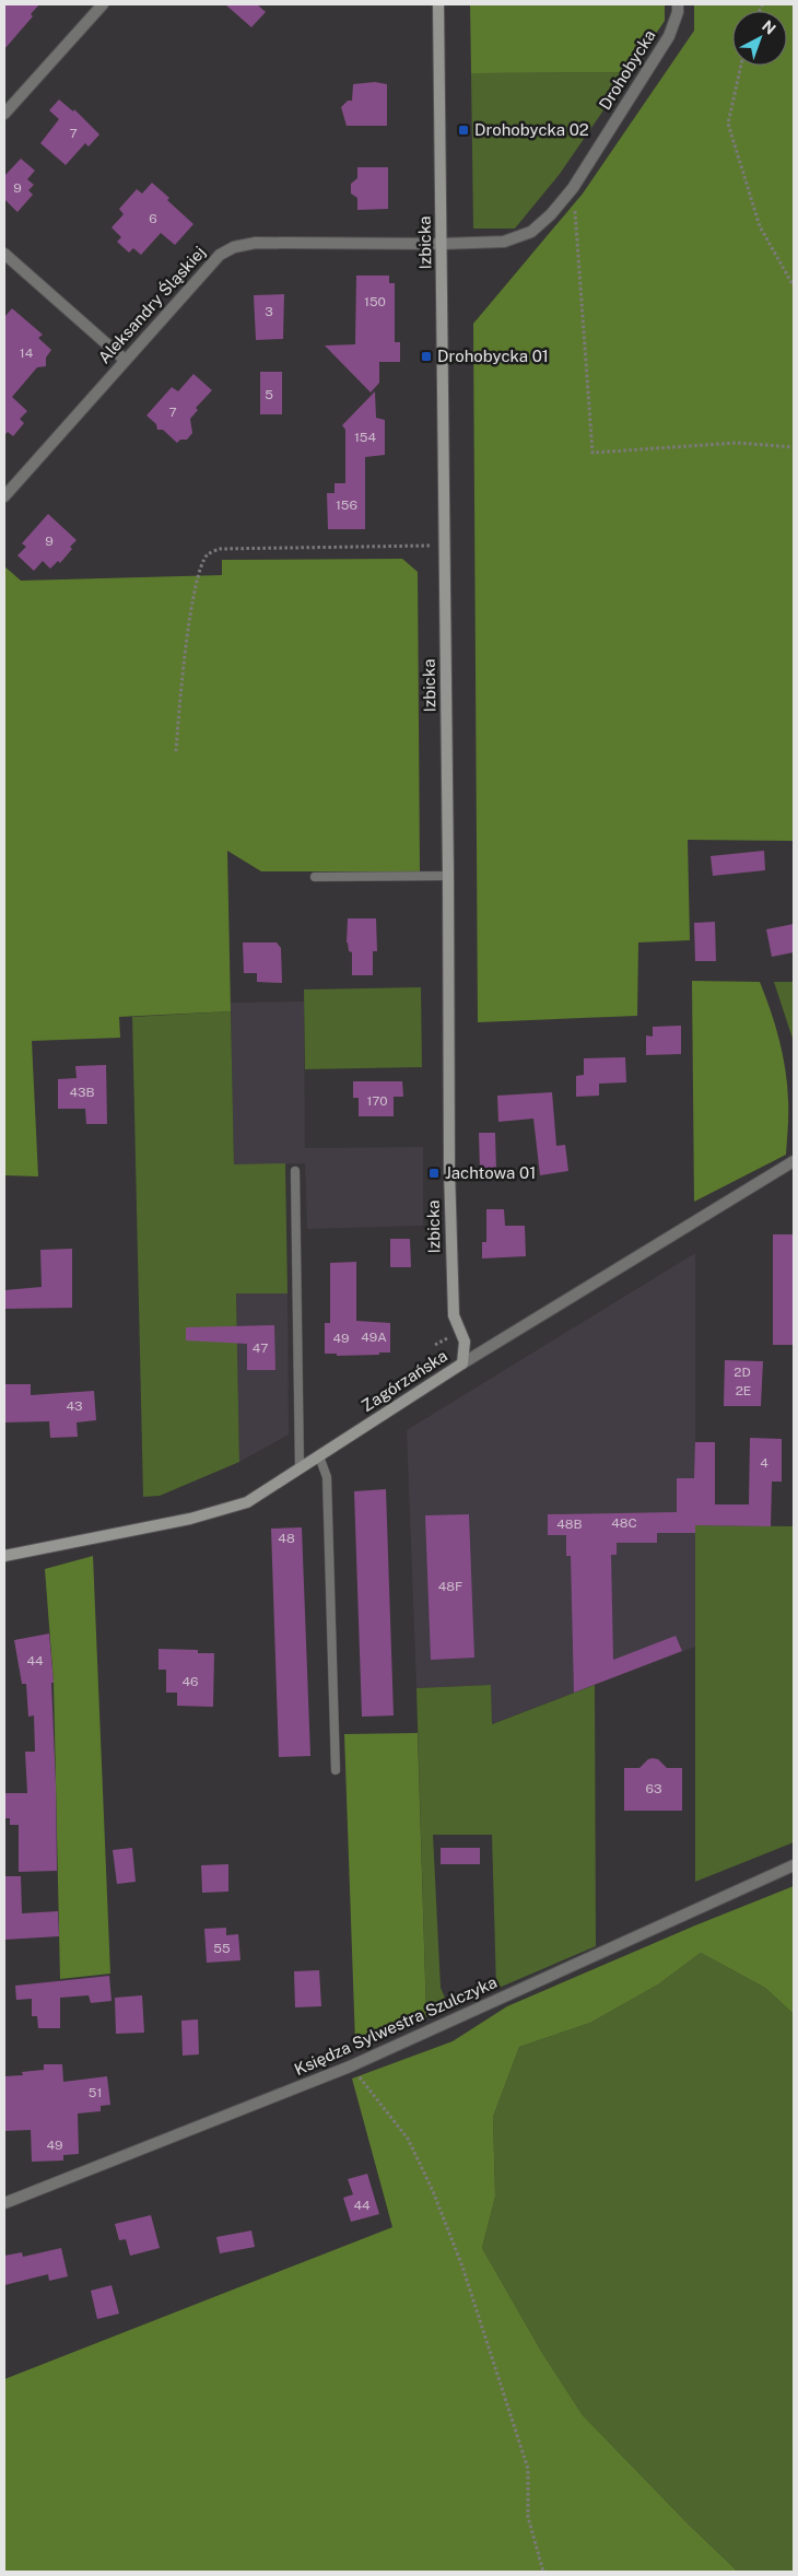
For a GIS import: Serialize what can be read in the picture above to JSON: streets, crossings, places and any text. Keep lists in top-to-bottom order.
{
  "streets": {
    "street": [
      "Drohobycka",
      "Izbicka",
      "Aleksandry Śląskiej",
      "Zagórzańska",
      "Księdza Sylwestra Szulczyka"
    ]
  },
  "crossings": [
    ["Drohobycka", "Izbicka"],
    ["Drohobycka", "Aleksandry Śląskiej"],
    ["Izbicka", "Aleksandry Śląskiej"],
    ["Izbicka", "Zagórzańska"]
  ],
  "places": {
    "transit": ["Drohobycka 02", "Drohobycka 01", "Jachtowa 01"]
  },
  "house_numbers": [
    "7",
    "9",
    "6",
    "150",
    "3",
    "14",
    "5",
    "7",
    "154",
    "156",
    "9",
    "43B",
    "170",
    "49A",
    "49",
    "47",
    "2D",
    "2E",
    "43",
    "4",
    "48C",
    "48B",
    "48",
    "48F",
    "44",
    "46",
    "63",
    "55",
    "51",
    "49",
    "44"
  ],
  "north": "top right"
}
